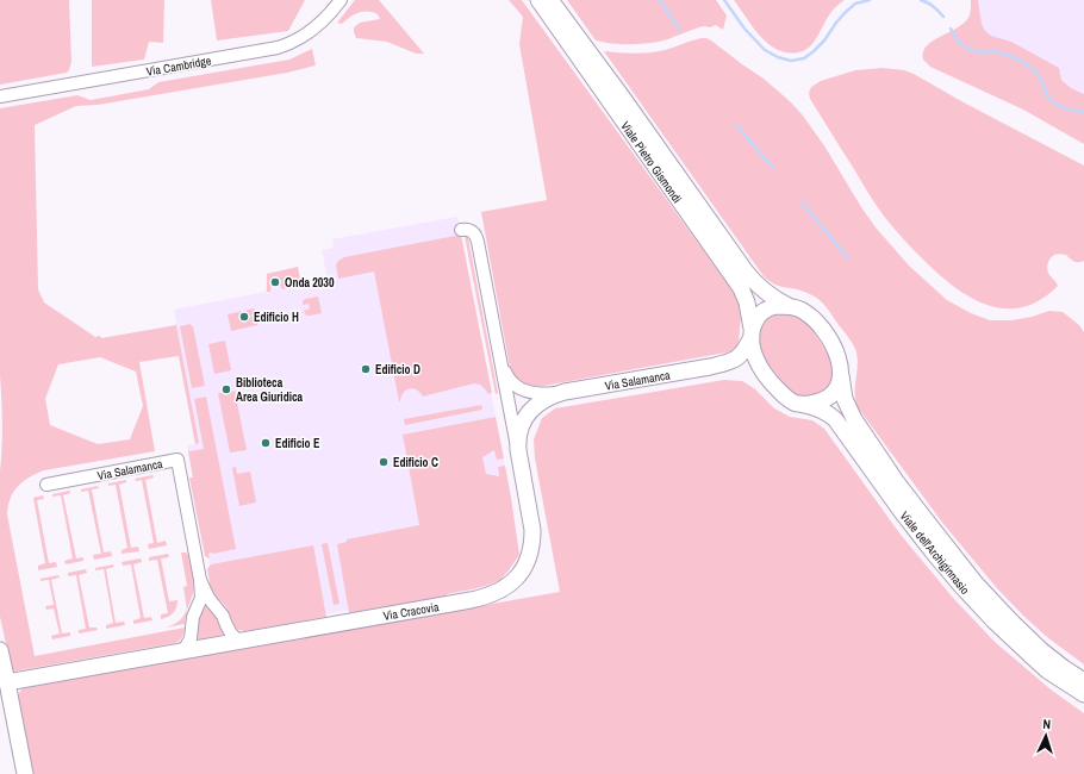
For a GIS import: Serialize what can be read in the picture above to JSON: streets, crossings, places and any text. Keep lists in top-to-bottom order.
{
  "streets": {
    "street": [
      "Via Cambridge",
      "Viale Pietro Gismondi",
      "Via Salamanca",
      "Viale dell'Archiginnasio",
      "Via Cracovia"
    ]
  },
  "crossings": [
    ["Viale Pietro Gismondi", "Viale dell'Archiginnasio"],
    ["Via Salamanca", "Via Cracovia"]
  ],
  "places": [
    "Onda 2030",
    "Edificio H",
    "Edificio D",
    "Biblioteca Area Giuridica",
    "Edificio E",
    "Edificio C"
  ],
  "north": "top"
}
